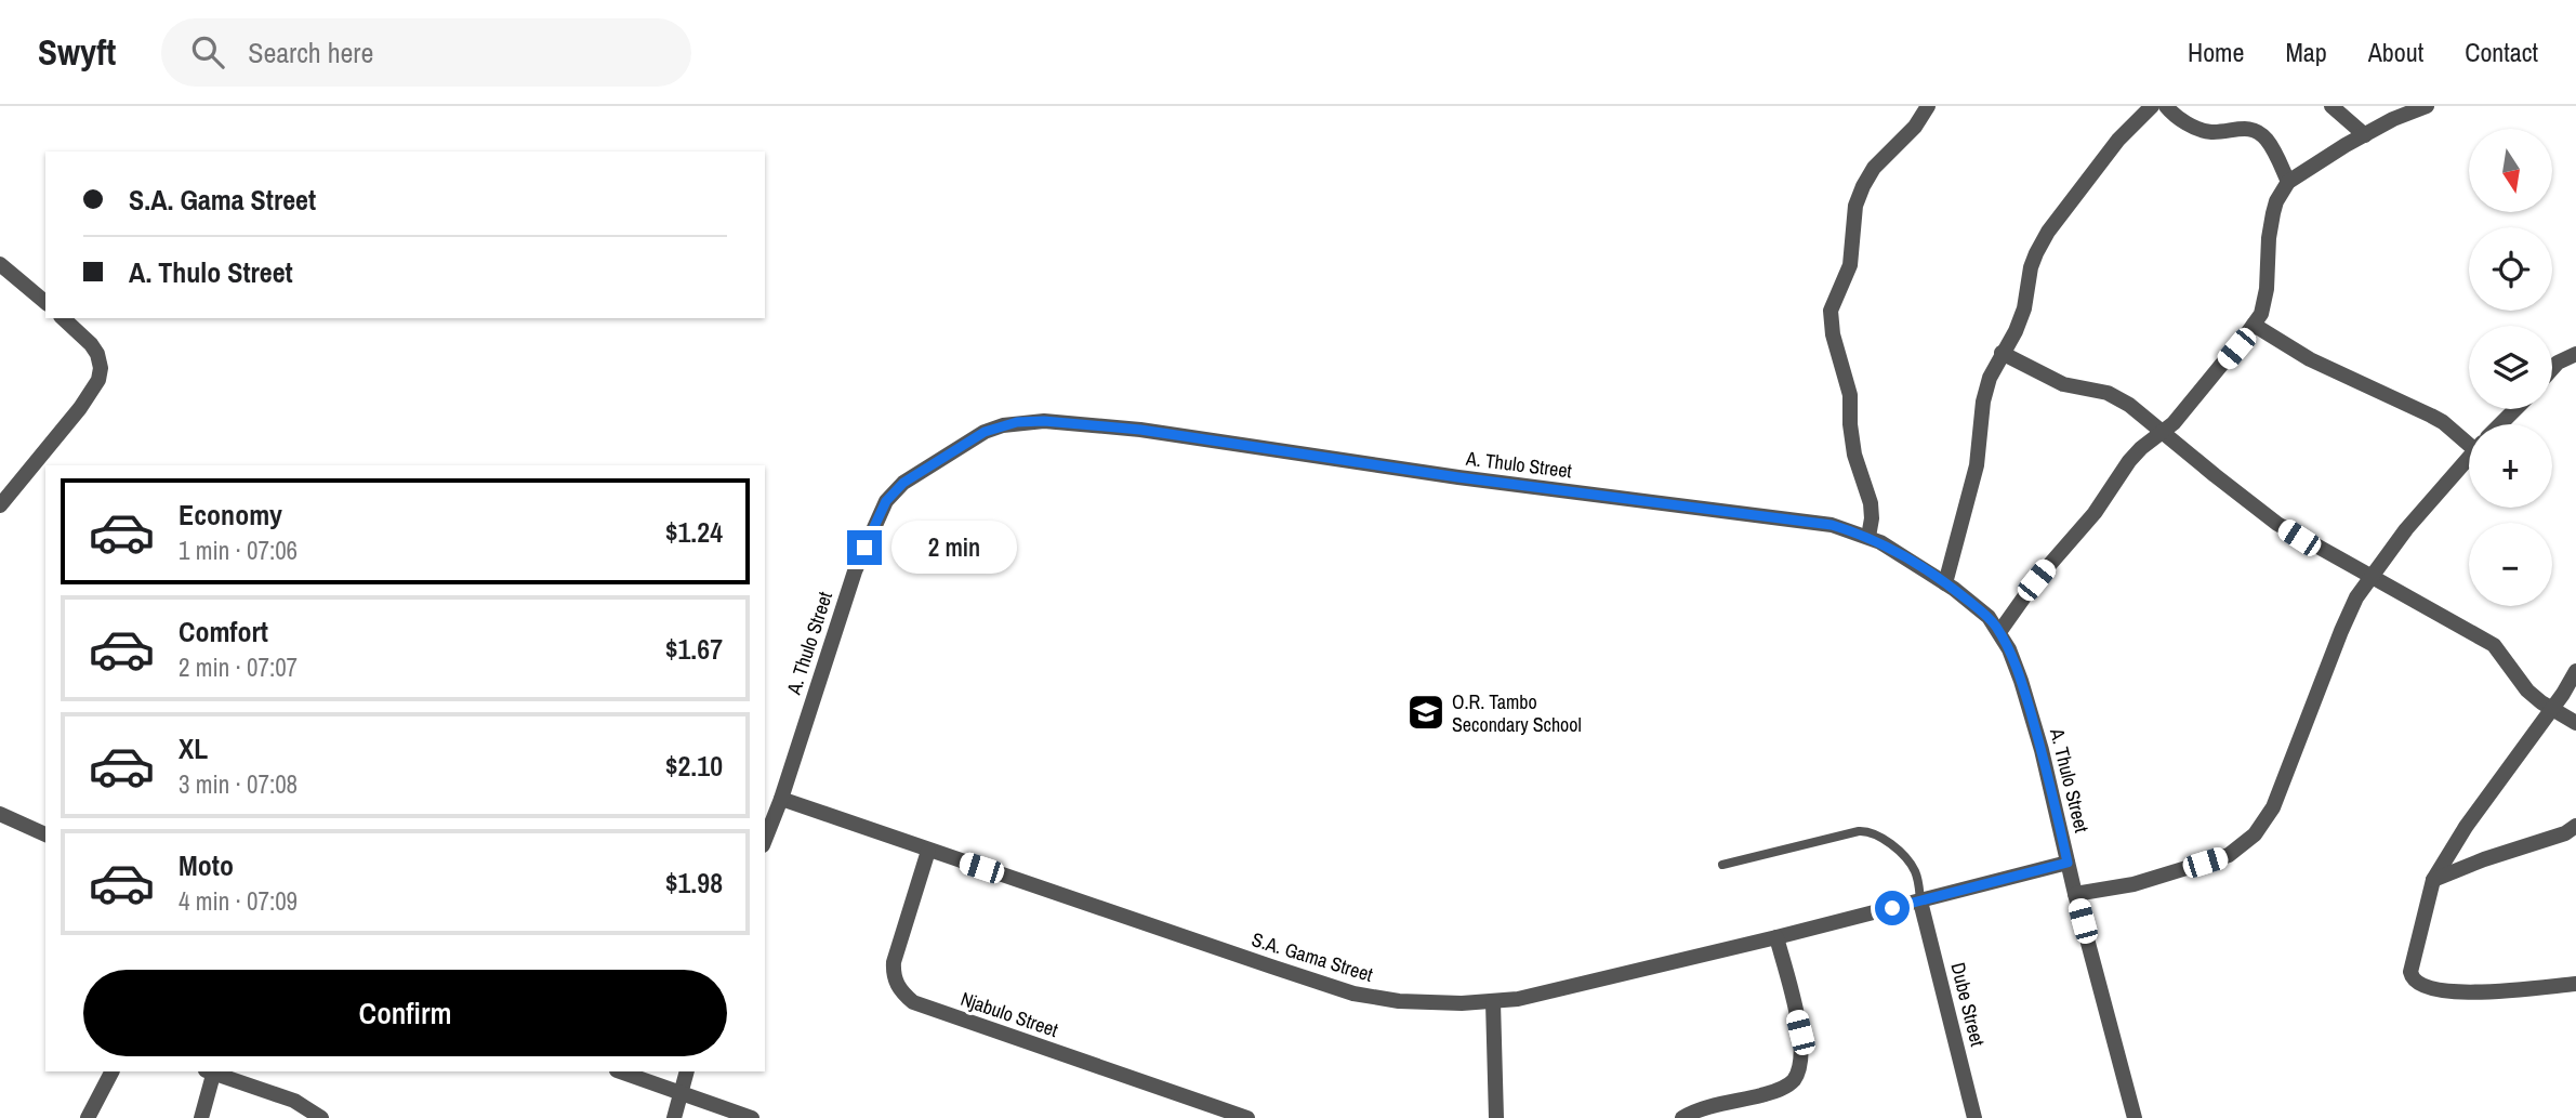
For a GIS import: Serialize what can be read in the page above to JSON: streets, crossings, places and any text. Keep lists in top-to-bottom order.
{
  "streets": {
    "street": [
      "A. Thulo Street",
      "S.A. Gama Street",
      "Dube Street",
      "Njabulo Street"
    ]
  },
  "crossings": [
    ["A. Thulo Street", "S.A. Gama Street"],
    ["S.A. Gama Street", "Dube Street"],
    ["S.A. Gama Street", "Njabulo Street"]
  ],
  "places": {
    "school or university": ["O.R. Tambo Secondary School"]
  },
  "north": "bottom",
  "page": {
    "header": "Swyft",
    "search": "Search here",
    "nav": [
      "Home",
      "Map",
      "About",
      "Contact"
    ],
    "map_buttons": ["+", "−"],
    "banner": ["S.A. Gama Street", "A. Thulo Street"],
    "list": [
      {
        "name": "Economy",
        "note": "1 min · 07:06",
        "value": "$1.24"
      },
      {
        "name": "Comfort",
        "note": "2 min · 07:07",
        "value": "$1.67"
      },
      {
        "name": "XL",
        "note": "3 min · 07:08",
        "value": "$2.10"
      },
      {
        "name": "Moto",
        "note": "4 min · 07:09",
        "value": "$1.98"
      }
    ],
    "bubble": "2 min",
    "buttons": "Confirm"
  }
}
